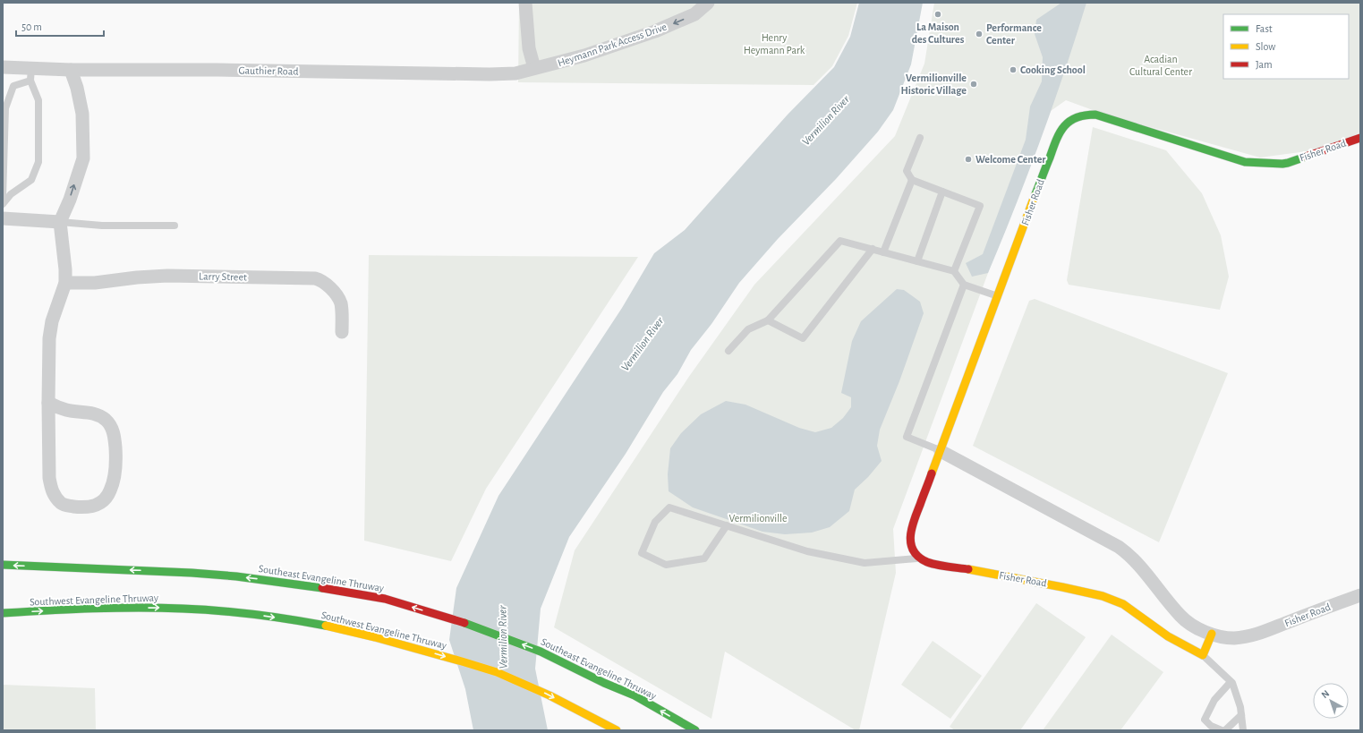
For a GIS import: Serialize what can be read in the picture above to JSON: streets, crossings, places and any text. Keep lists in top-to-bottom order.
{
  "streets": {
    "main road": ["Fisher Road", "Southeast Evangeline Thruway", "Southwest Evangeline Thruway"],
    "street": ["Heymann Park Access Drive", "Gauthier Road", "Larry Street"]
  },
  "crossings": [
    ["Heymann Park Access Drive", "Gauthier Road"]
  ],
  "one_way": ["Heymann Park Access Drive", "Southeast Evangeline Thruway", "Southwest Evangeline Thruway"],
  "water": ["Vermilion River"],
  "parks": ["Henry Heymann Park", "Acadian Cultural Center", "Vermilionville"],
  "places": [
    "La Maison des Cultures",
    "Performance Center",
    "Cooking School",
    "Vermilionville Historic Village",
    "Welcome Center"
  ],
  "legend": ["Fast", "Slow", "Jam"],
  "scale_bar": "50 m",
  "north": "top left"
}
